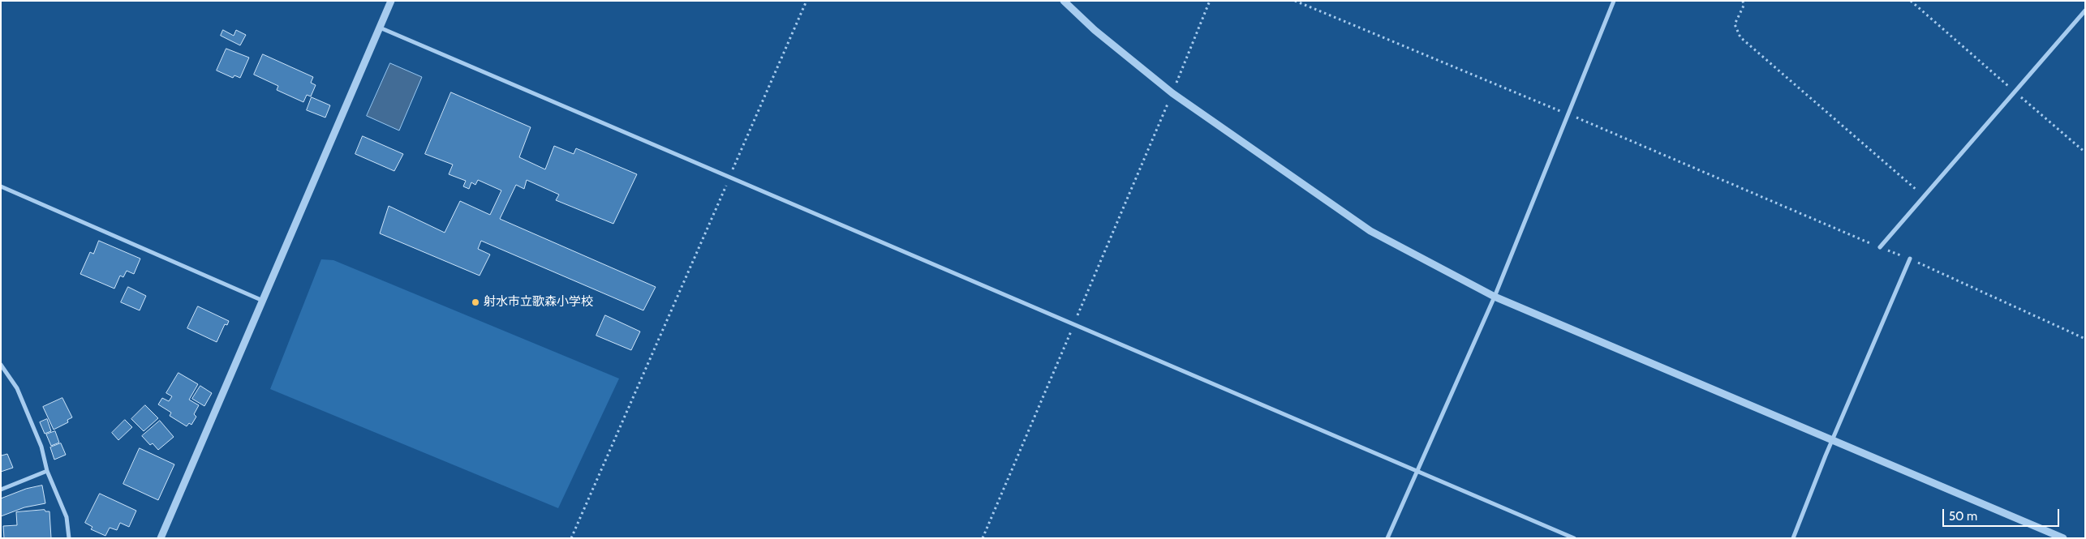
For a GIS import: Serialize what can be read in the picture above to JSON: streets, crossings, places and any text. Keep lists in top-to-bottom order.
{
  "places": ["射水市立歌森小学校"],
  "scale_bar": "50 m"
}
